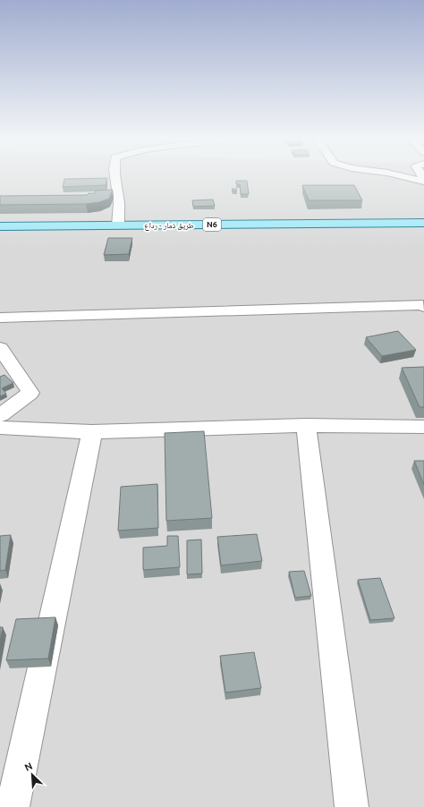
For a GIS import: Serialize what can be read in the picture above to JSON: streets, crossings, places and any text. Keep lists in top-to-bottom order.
{
  "streets": {
    "main road": ["N6", "طريق ذمار - رداع"]
  },
  "north": "top left"
}
